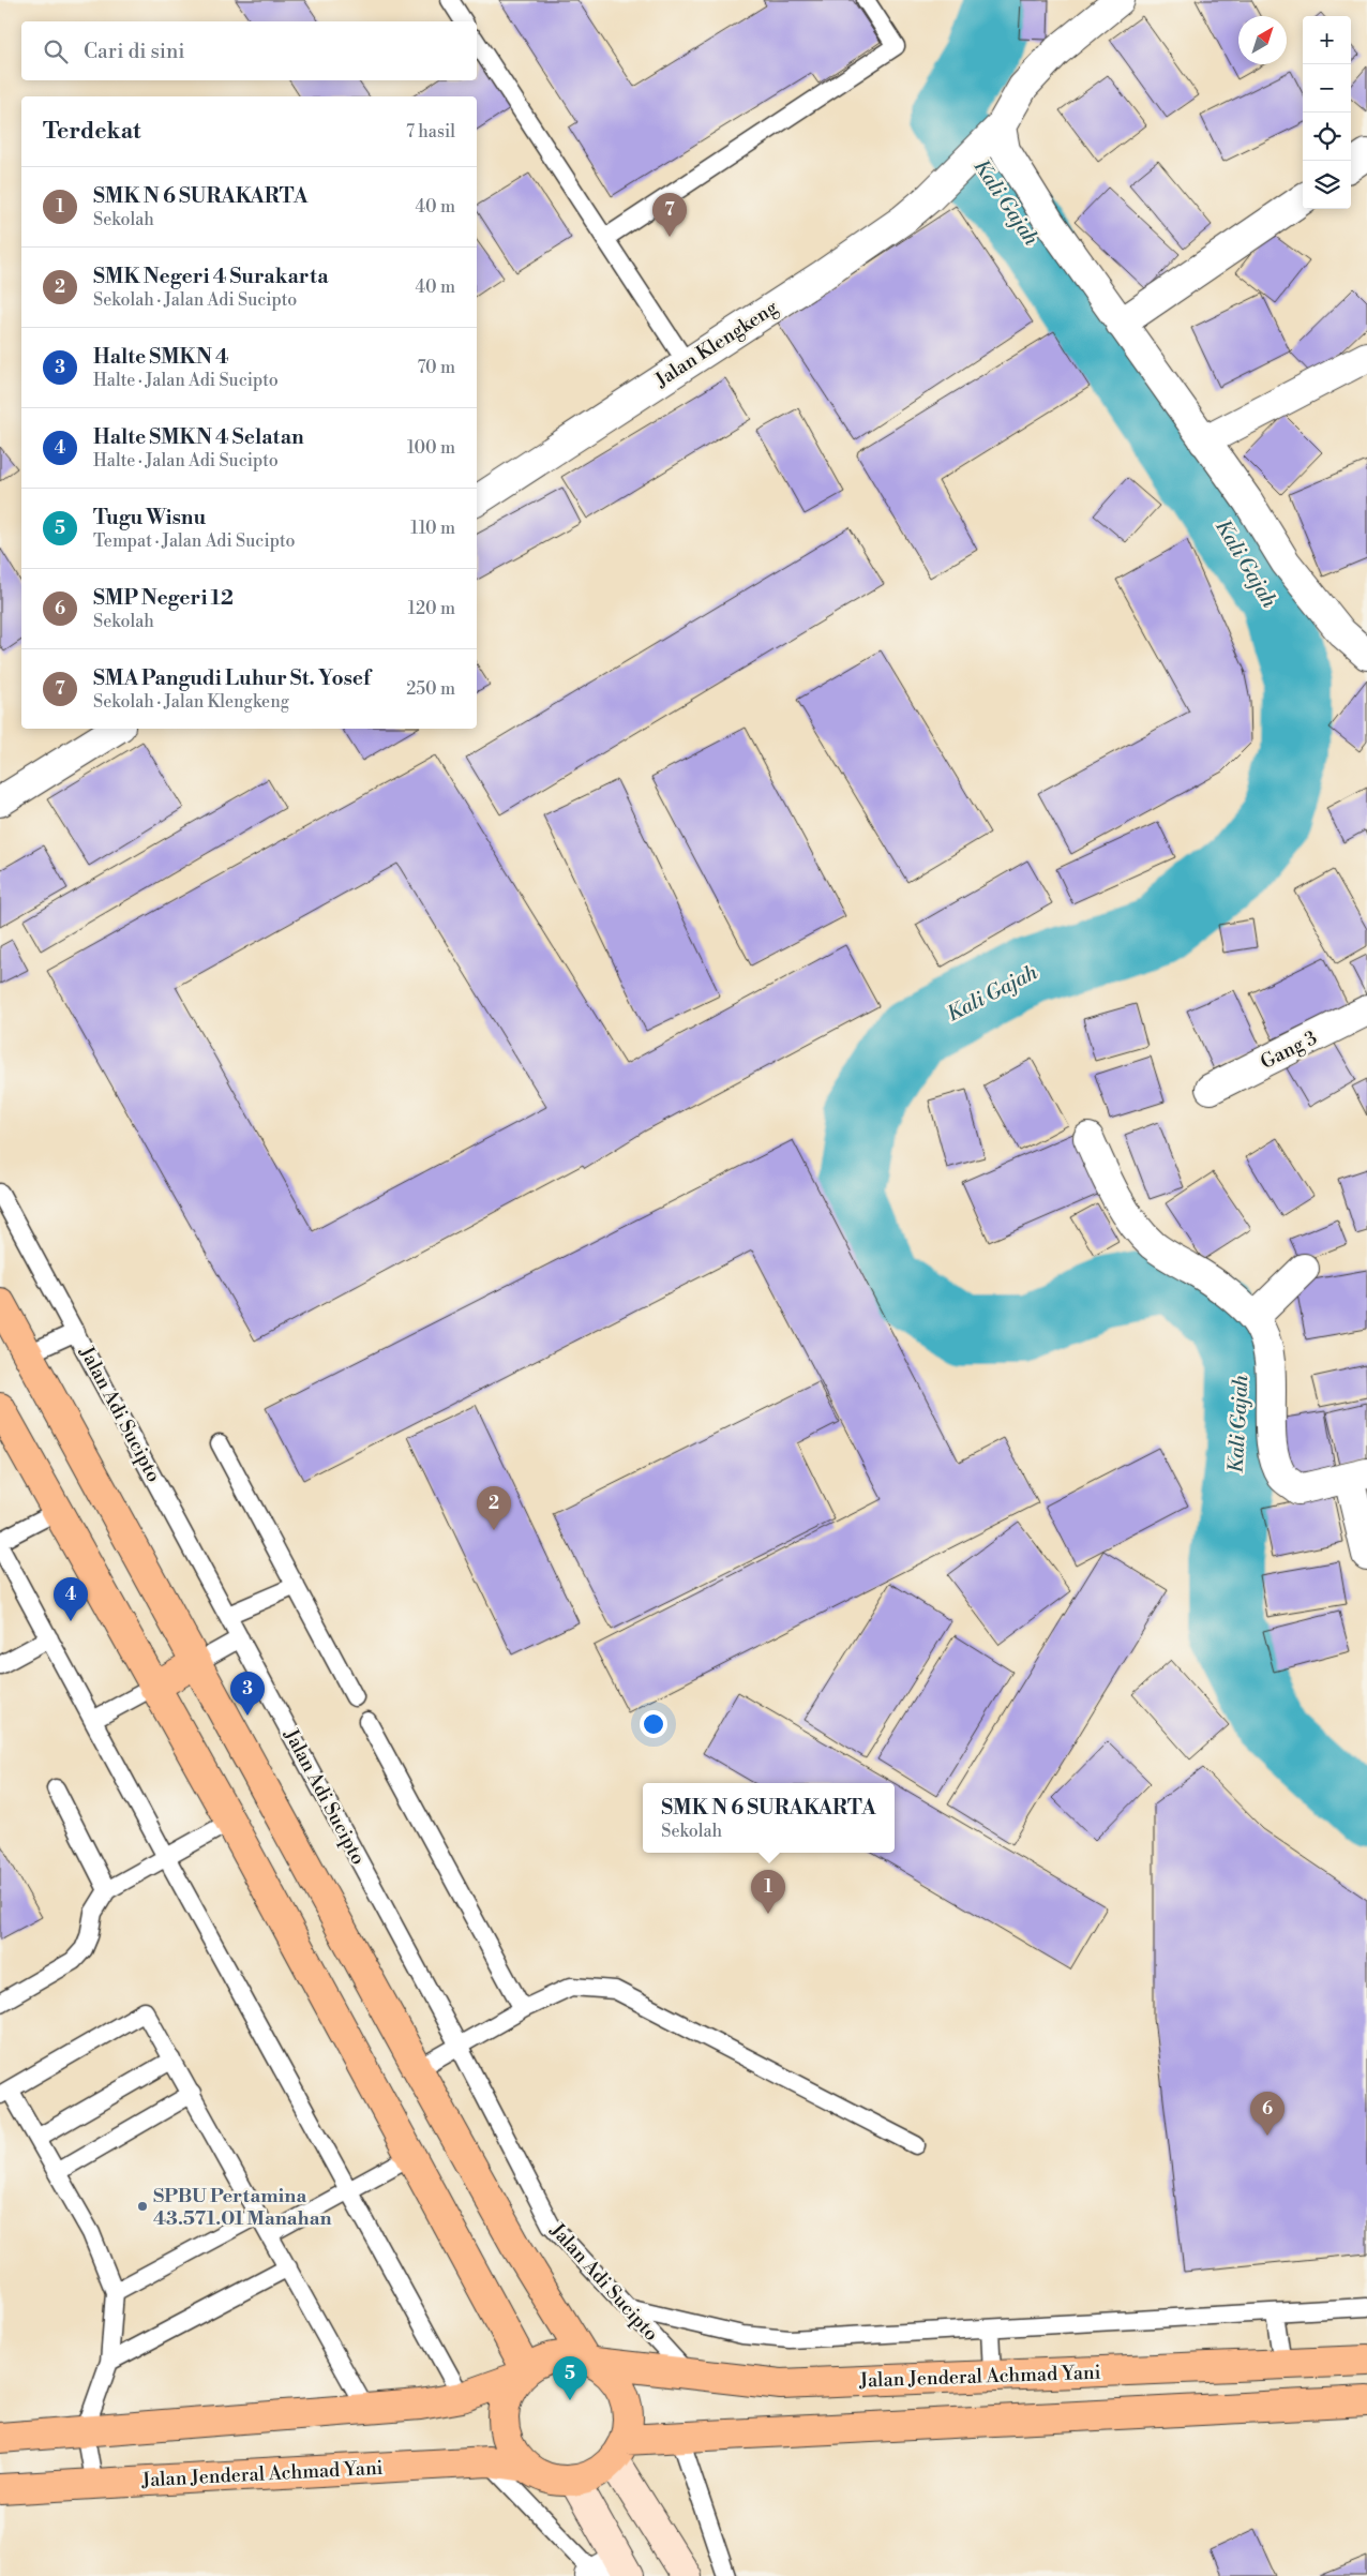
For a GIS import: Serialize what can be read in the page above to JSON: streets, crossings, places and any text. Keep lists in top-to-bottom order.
{
  "streets": {
    "highway": ["Jalan Jenderal Achmad Yani"],
    "street": ["Jalan Klengkeng", "Gang 3"],
    "lane": ["Jalan Adi Sucipto"]
  },
  "crossings": [
    ["Jalan Adi Sucipto", "Jalan Jenderal Achmad Yani"]
  ],
  "water": ["Kali Gajah"],
  "places": ["SPBU Pertamina 43.571.01 Manahan"],
  "north": "top right",
  "page": {
    "map_buttons": ["+", "−"],
    "search": "Cari di sini",
    "heading": ["Terdekat", "7 hasil"],
    "list": [
      {
        "mark": "1",
        "name": "SMK N 6 SURAKARTA",
        "note": "Sekolah",
        "value": "40 m"
      },
      {
        "mark": "2",
        "name": "SMK Negeri 4 Surakarta",
        "note": "Sekolah · Jalan Adi Sucipto",
        "value": "40 m"
      },
      {
        "mark": "3",
        "name": "Halte SMKN 4",
        "note": "Halte · Jalan Adi Sucipto",
        "value": "70 m"
      },
      {
        "mark": "4",
        "name": "Halte SMKN 4 Selatan",
        "note": "Halte · Jalan Adi Sucipto",
        "value": "100 m"
      },
      {
        "mark": "5",
        "name": "Tugu Wisnu",
        "note": "Tempat · Jalan Adi Sucipto",
        "value": "110 m"
      },
      {
        "mark": "6",
        "name": "SMP Negeri 12",
        "note": "Sekolah",
        "value": "120 m"
      },
      {
        "mark": "7",
        "name": "SMA Pangudi Luhur St. Yosef",
        "note": "Sekolah · Jalan Klengkeng",
        "value": "250 m"
      }
    ],
    "pins": [
      "7",
      "2",
      "4",
      "3",
      "1",
      "6",
      "5"
    ],
    "popup": ["SMK N 6 SURAKARTA", "Sekolah"]
  }
}
